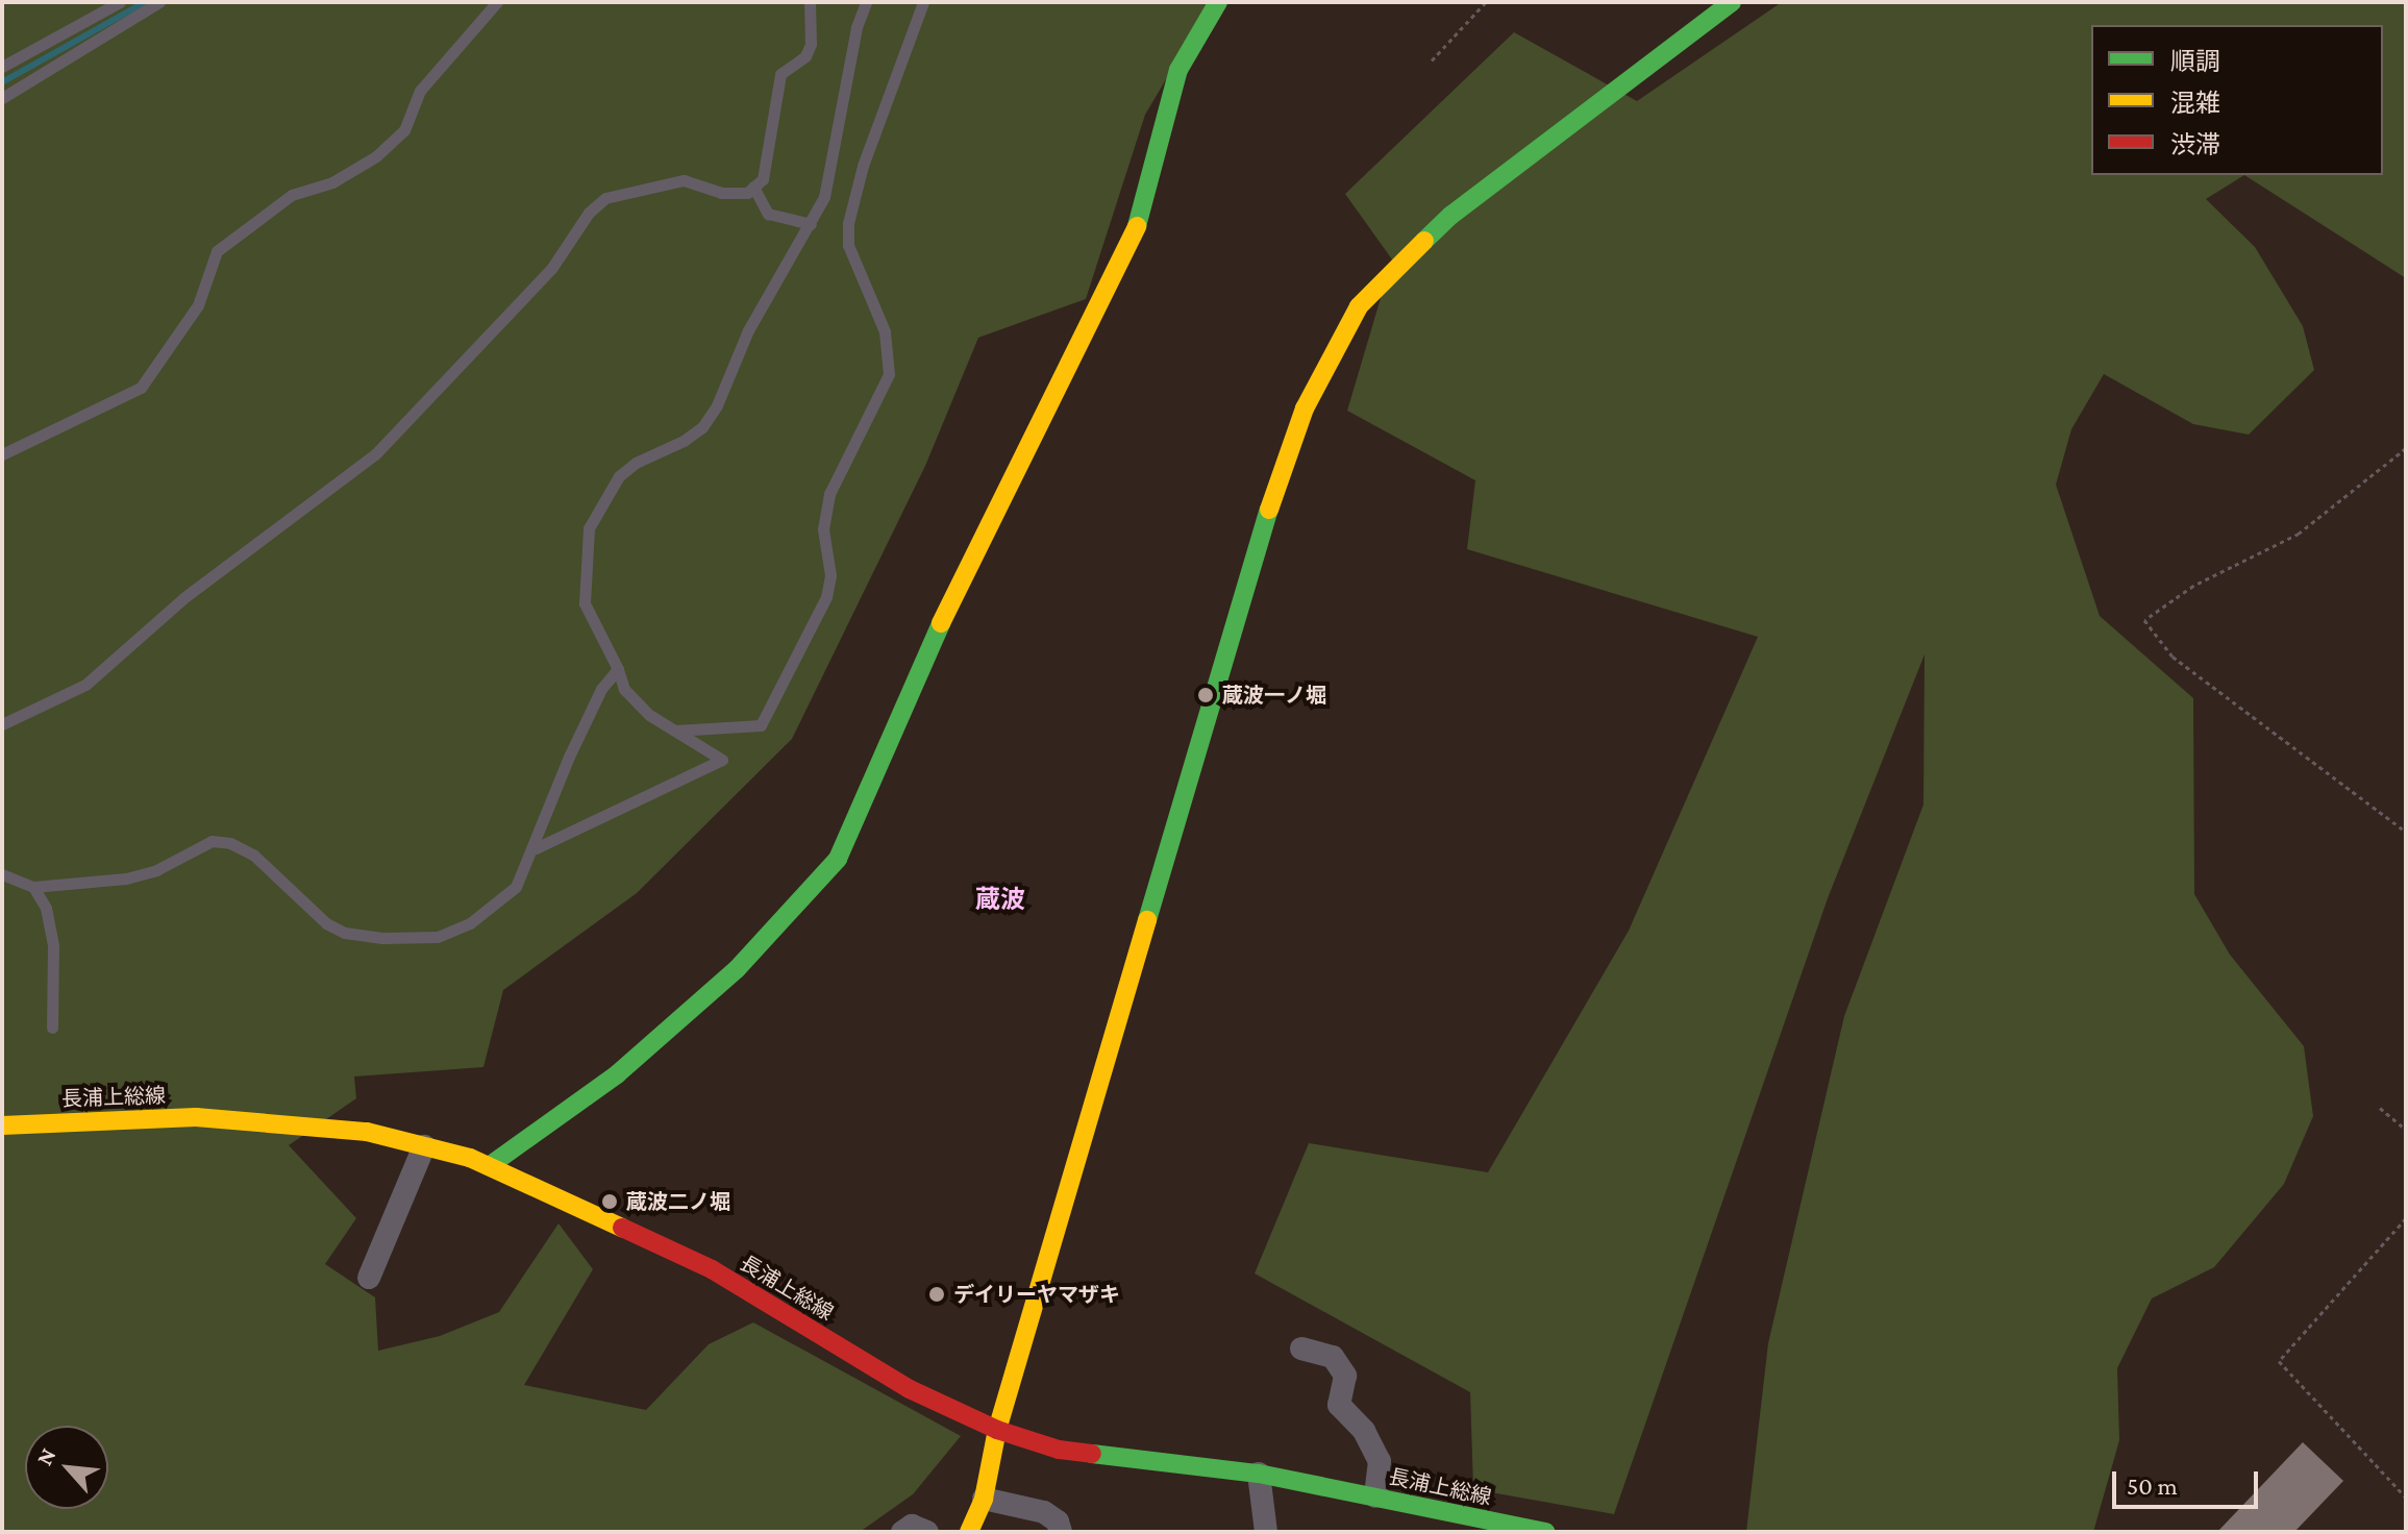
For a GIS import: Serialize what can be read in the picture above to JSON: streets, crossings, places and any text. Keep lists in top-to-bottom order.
{
  "streets": {
    "street": ["長浦上総線"]
  },
  "districts": ["蔵波"],
  "places": ["蔵波一ノ堀", "蔵波二ノ堀", "デイリーヤマザキ"],
  "legend": ["順調", "混雑", "渋滞"],
  "scale_bar": "50 m",
  "north": "top left"
}
